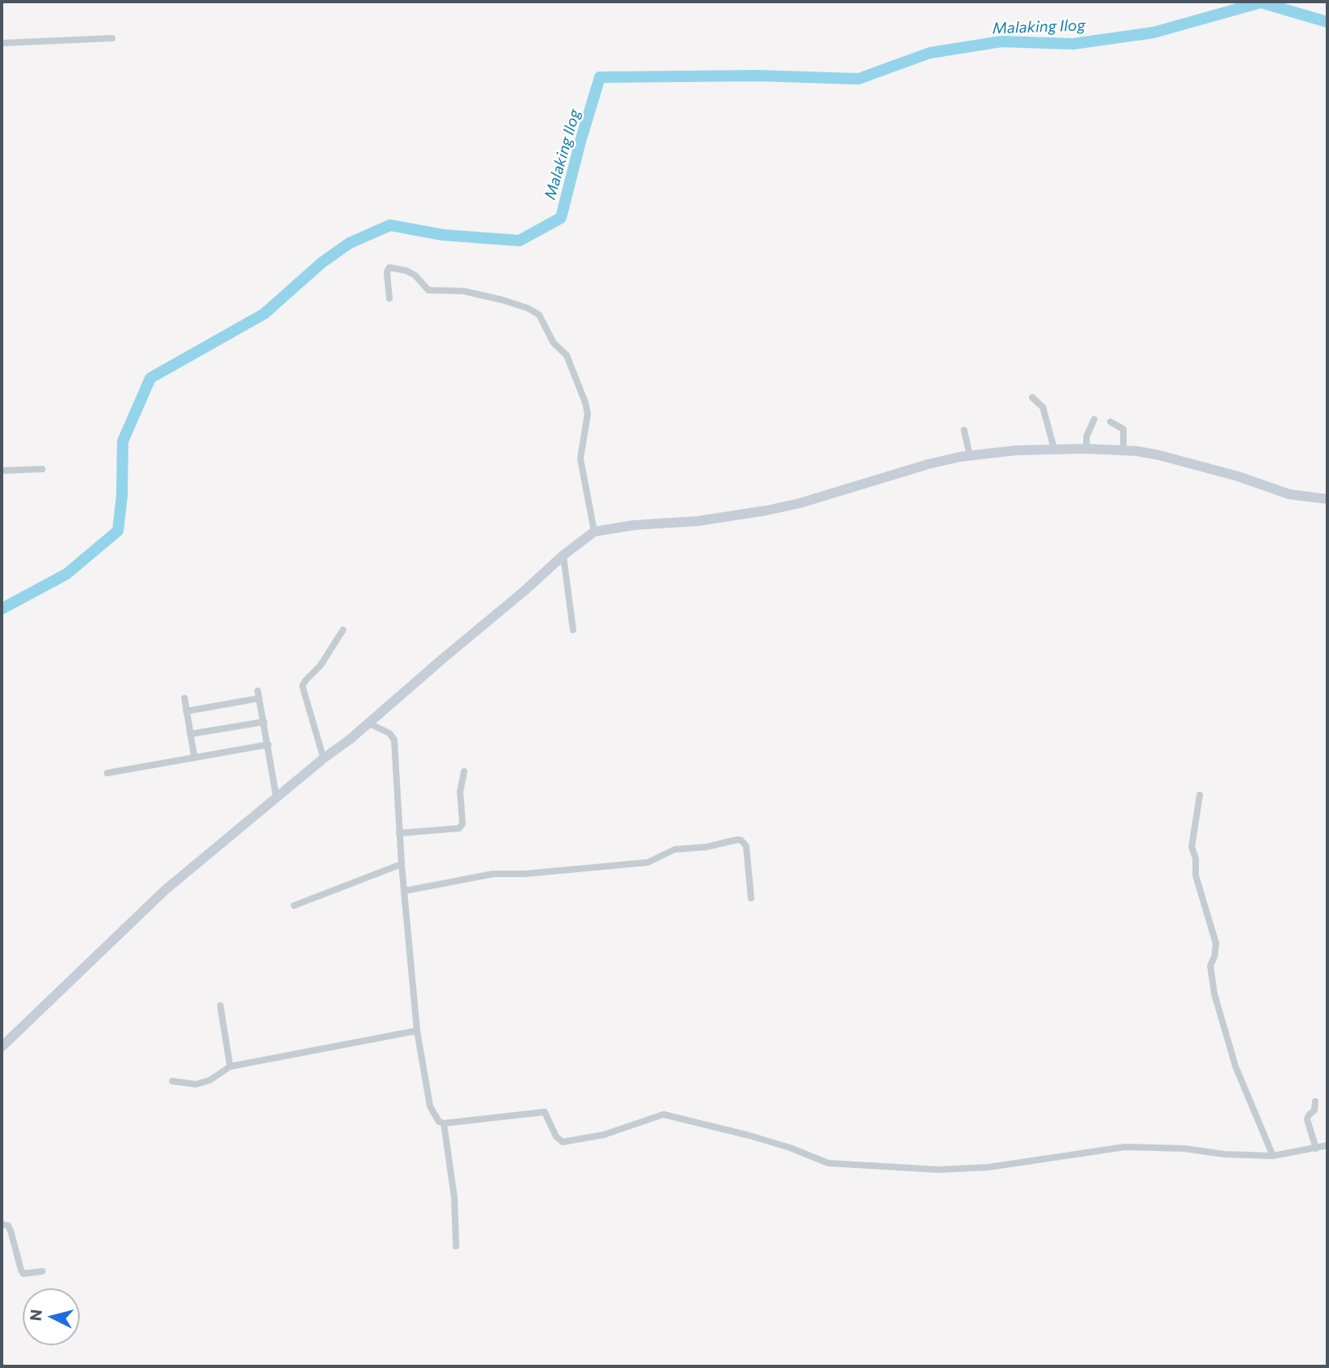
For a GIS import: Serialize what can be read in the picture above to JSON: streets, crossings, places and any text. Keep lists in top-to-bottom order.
{
  "water": ["Malaking Ilog"],
  "north": "left"
}
